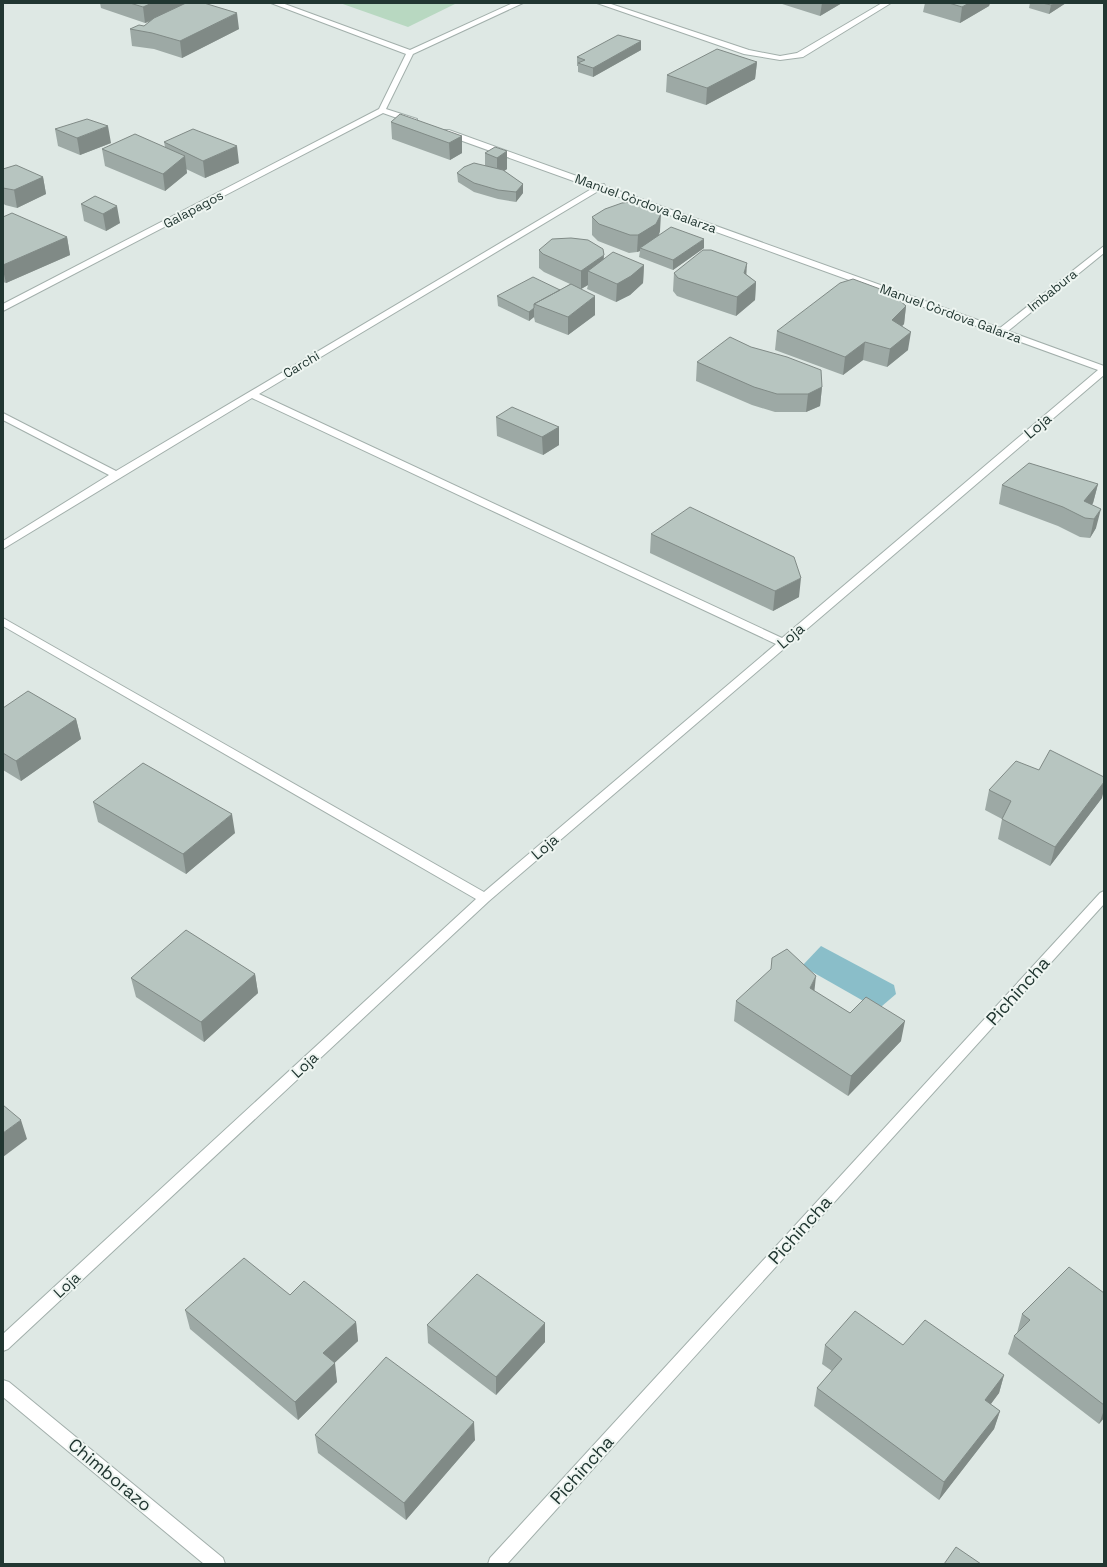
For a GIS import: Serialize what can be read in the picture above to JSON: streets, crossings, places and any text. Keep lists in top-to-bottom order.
{
  "streets": {
    "street": [
      "Manuel Còrdova Galarza",
      "Galapagos",
      "Imbabura",
      "Carchi",
      "Loja",
      "Pichincha",
      "Chimborazo"
    ]
  },
  "crossings": [
    ["Manuel Còrdova Galarza", "Imbabura"],
    ["Manuel Còrdova Galarza", "Carchi"],
    ["Manuel Còrdova Galarza", "Loja"]
  ]
}
